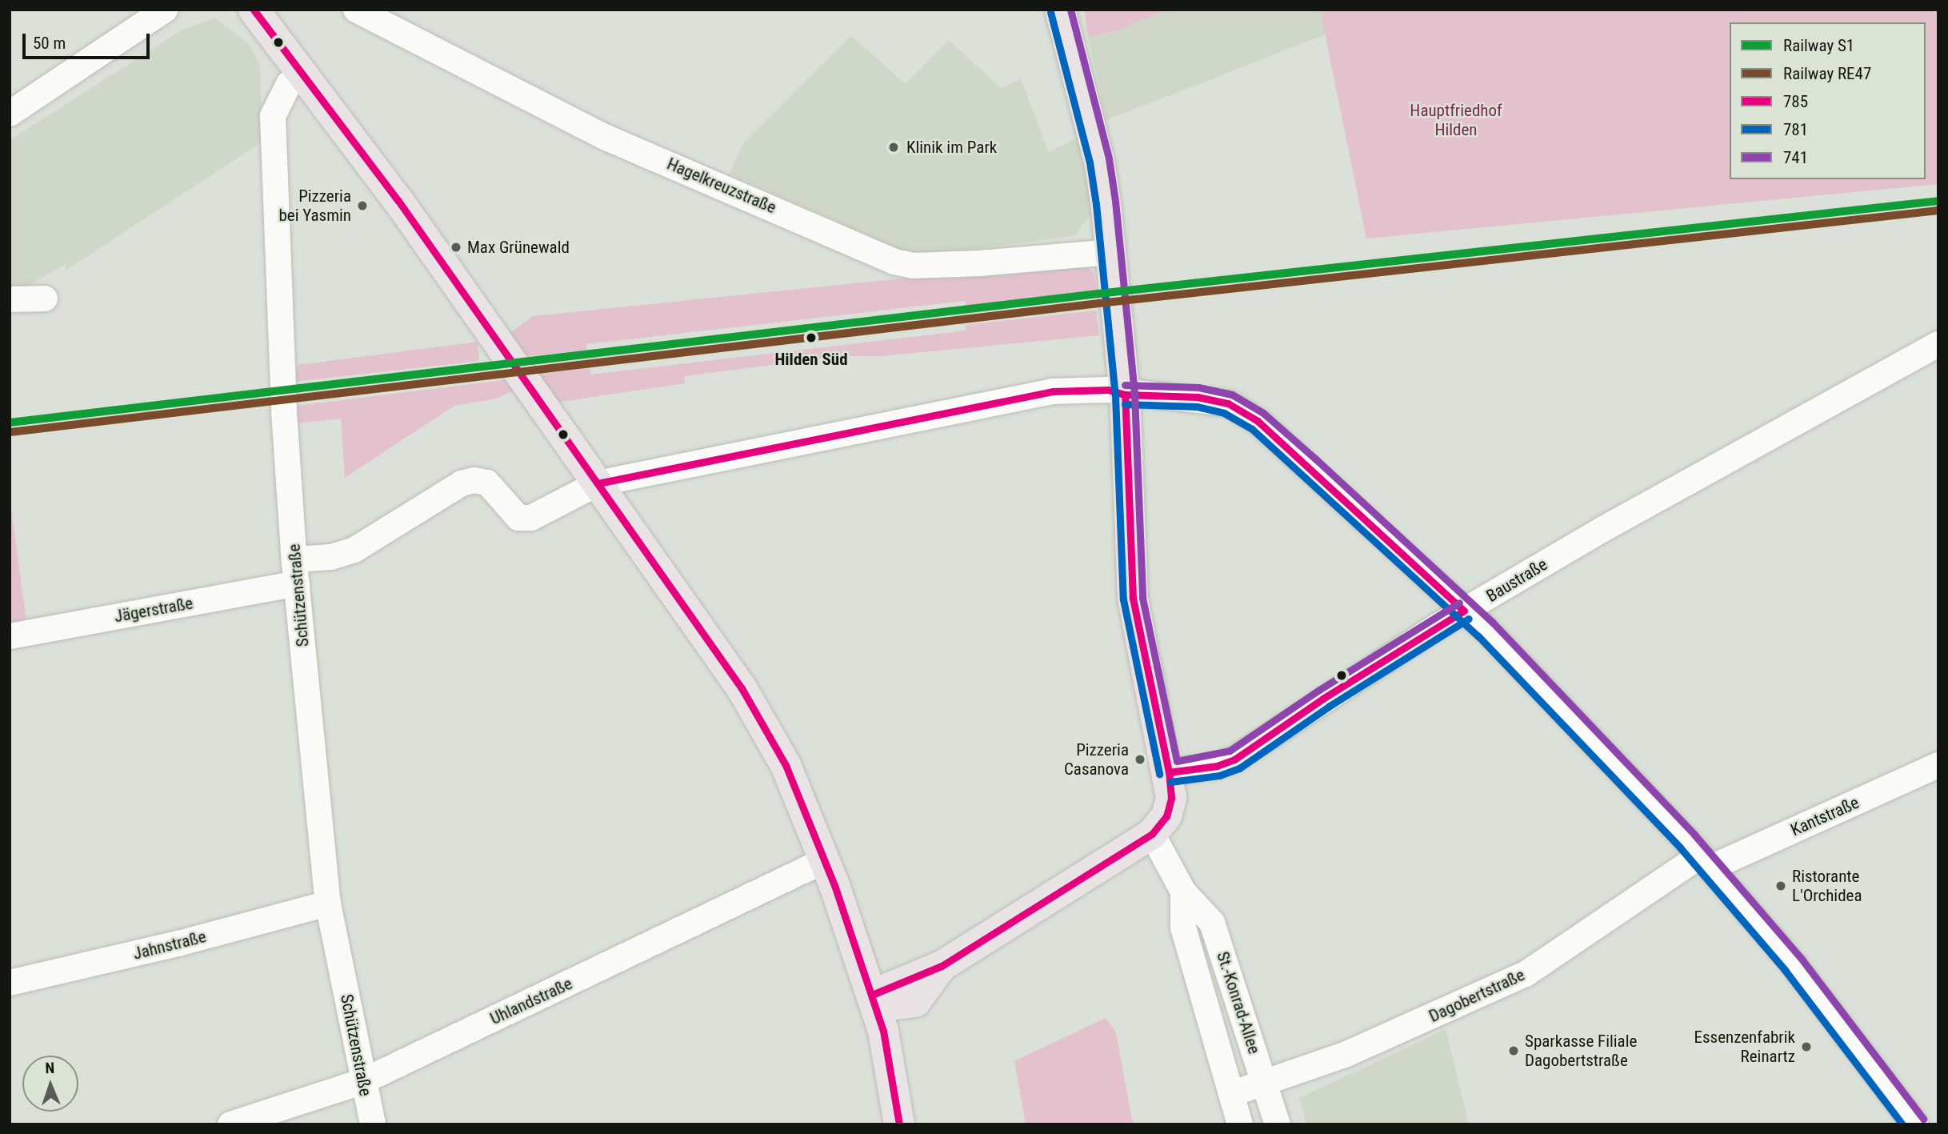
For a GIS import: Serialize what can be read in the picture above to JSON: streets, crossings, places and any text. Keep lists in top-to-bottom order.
{
  "streets": {
    "street": [
      "Hagelkreuzstraße",
      "Baustraße",
      "Schützenstraße",
      "Jägerstraße",
      "Kantstraße",
      "Jahnstraße",
      "Dagobertstraße",
      "Uhlandstraße",
      "St.-Konrad-Allee"
    ]
  },
  "crossings": [
    ["Baustraße", "Jägerstraße"],
    ["Schützenstraße", "Jägerstraße"],
    ["Schützenstraße", "Jahnstraße"],
    ["Schützenstraße", "Uhlandstraße"],
    ["Jägerstraße", "Kantstraße"],
    ["Jägerstraße", "Dagobertstraße"],
    ["Kantstraße", "Dagobertstraße"],
    ["Dagobertstraße", "St.-Konrad-Allee"]
  ],
  "parks": ["Hauptfriedhof Hilden"],
  "places": [
    "Klinik im Park",
    "Pizzeria bei Yasmin",
    "Max Grünewald",
    "Hilden Süd",
    "Pizzeria Casanova",
    "Ristorante L'Orchidea",
    "Essenzenfabrik Reinartz",
    "Sparkasse Filiale Dagobertstraße"
  ],
  "lines": [
    "transit line 785",
    "transit line 741",
    "transit line 781",
    "rail line S1",
    "rail line RE47"
  ],
  "legend": [
    "Railway S1",
    "Railway RE47",
    "785",
    "781",
    "741"
  ],
  "scale_bar": "50 m",
  "north": "top"
}
